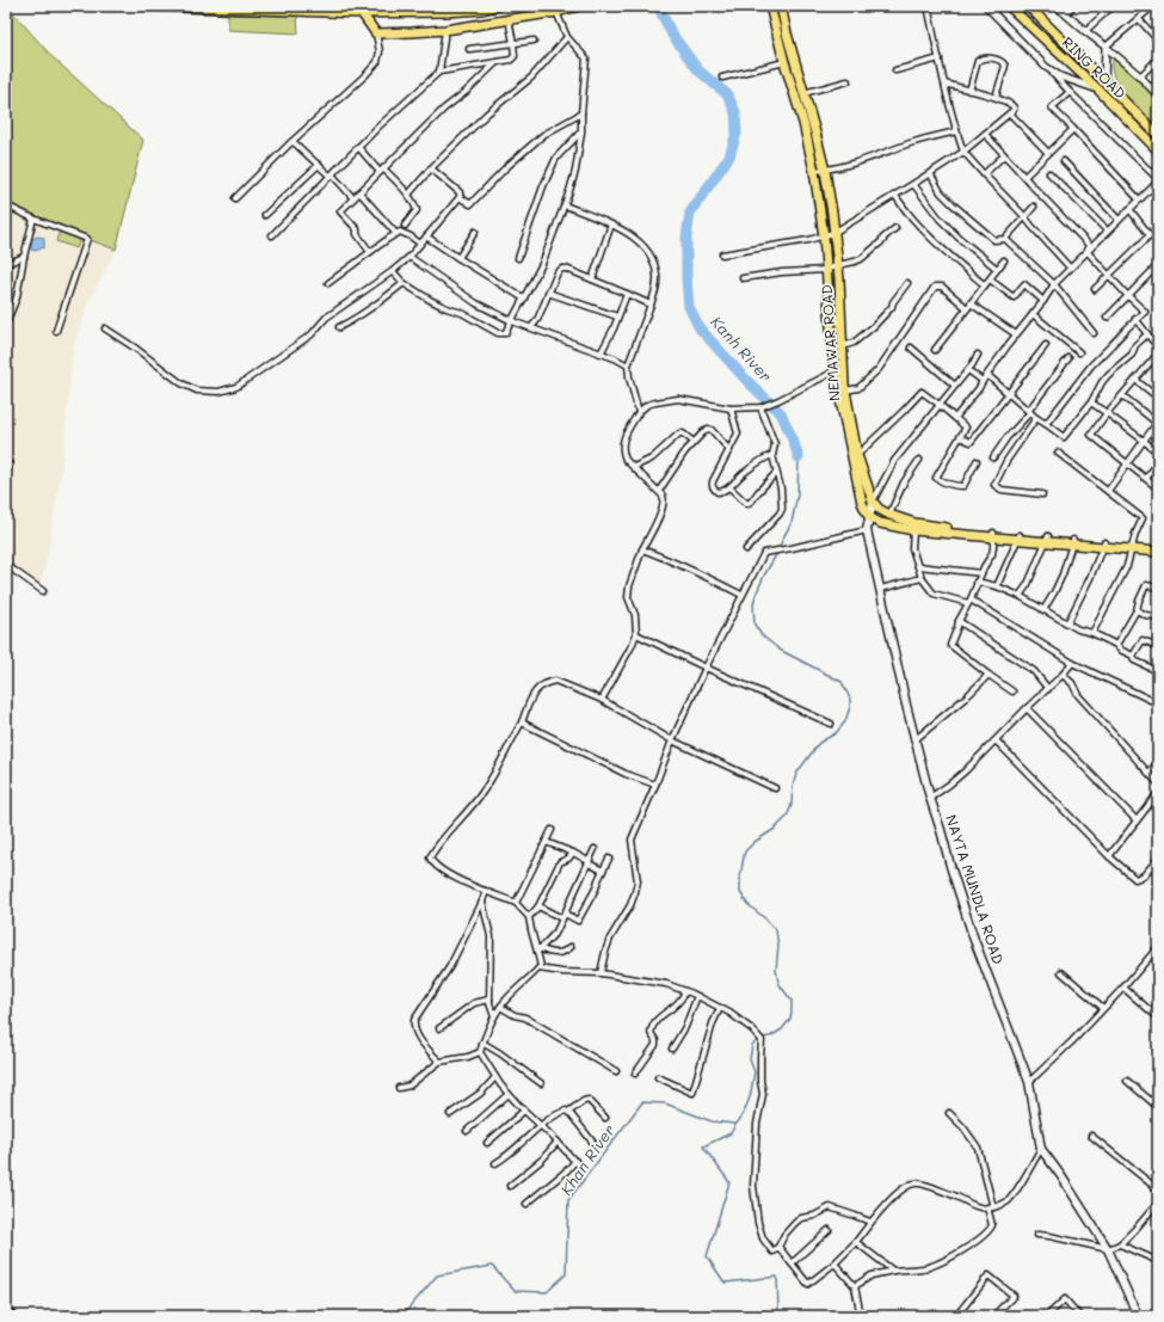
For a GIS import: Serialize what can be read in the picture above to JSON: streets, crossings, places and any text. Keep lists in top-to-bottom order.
{
  "streets": {
    "main road": ["RING ROAD", "NEMAWAR ROAD", "NAYTA MUNDLA ROAD"]
  },
  "crossings": [
    ["NEMAWAR ROAD", "NAYTA MUNDLA ROAD"]
  ],
  "water": ["Kanh River", "Khan River"]
}
